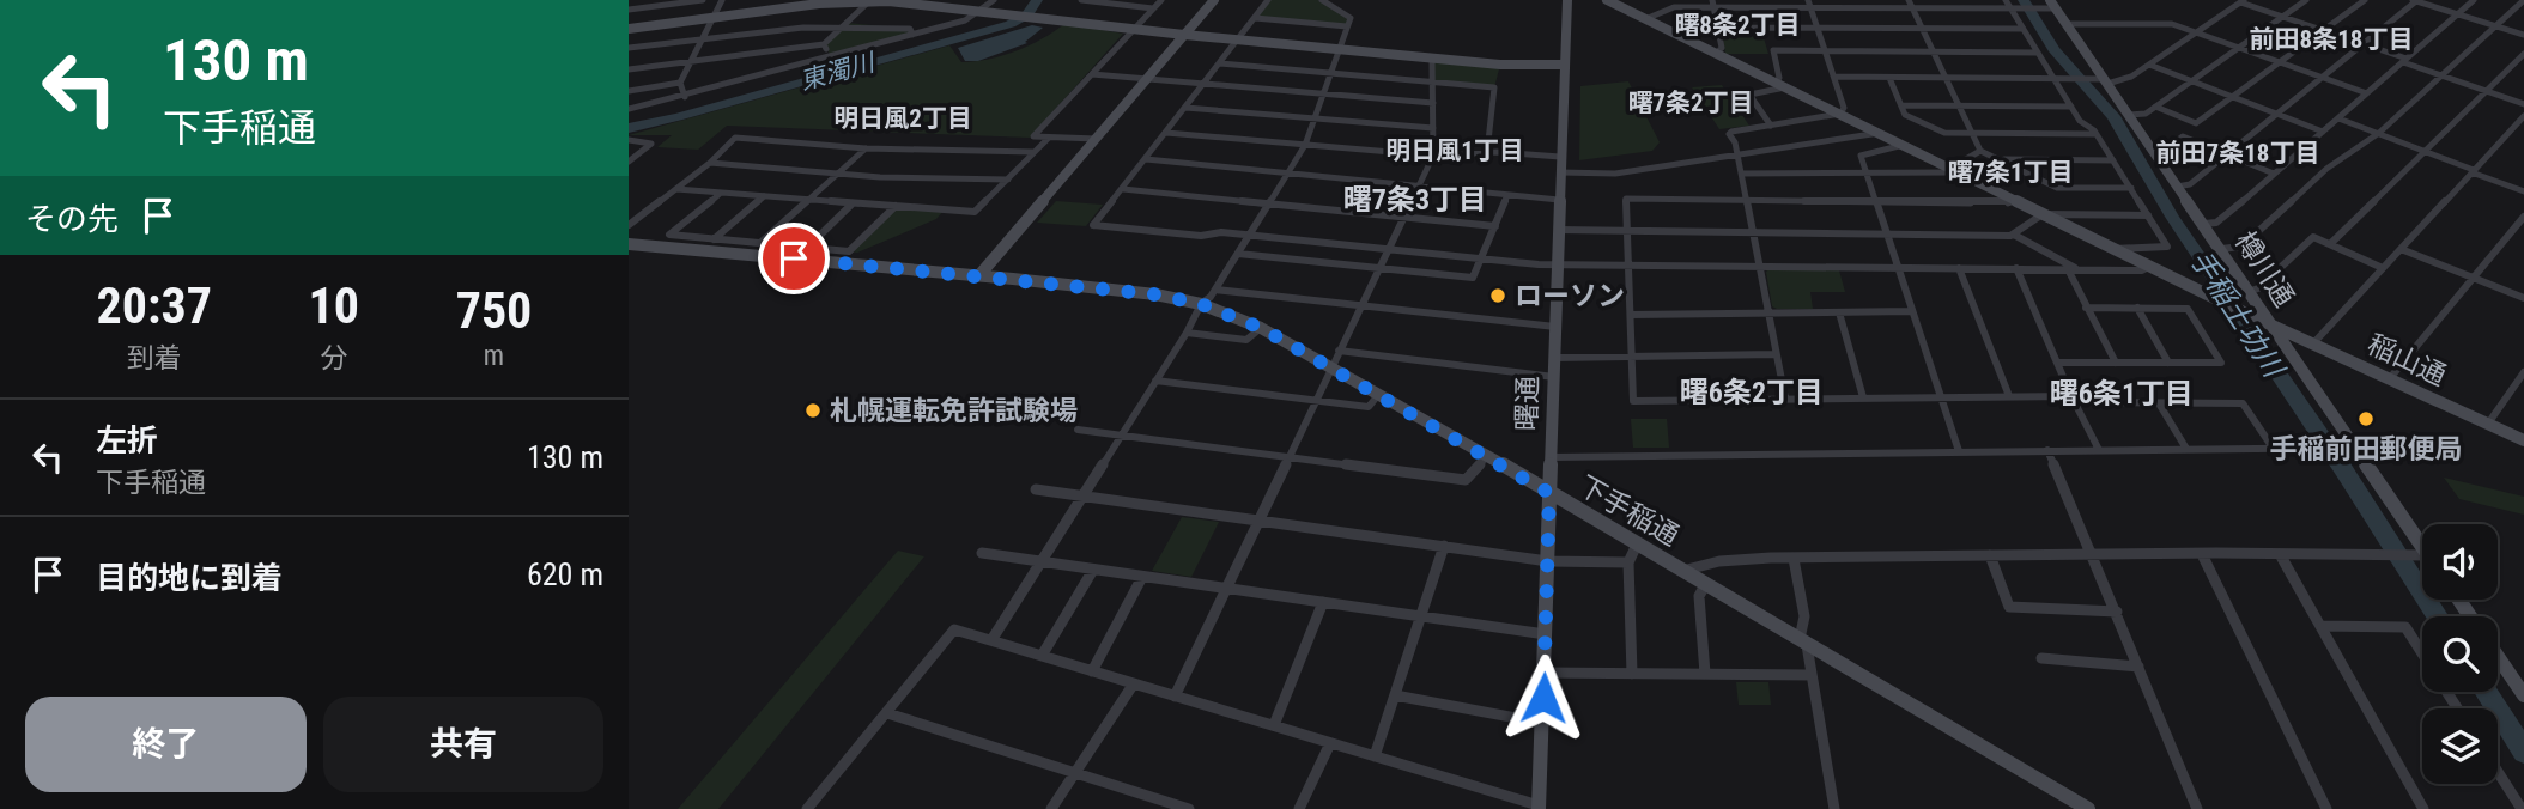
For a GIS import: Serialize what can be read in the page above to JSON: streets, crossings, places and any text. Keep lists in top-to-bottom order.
{
  "streets": {
    "street": [
      "樽川通",
      "稲山通",
      "曙通",
      "下手稲通"
    ]
  },
  "crossings": [
    ["樽川通", "稲山通"],
    ["曙通", "下手稲通"]
  ],
  "districts": [
    "曙8条2丁目",
    "前田8条18丁目",
    "曙7条2丁目",
    "明日風2丁目",
    "明日風1丁目",
    "前田7条18丁目",
    "曙7条1丁目",
    "曙7条3丁目",
    "曙6条2丁目",
    "曙6条1丁目"
  ],
  "water": ["東濁川", "手稲土功川"],
  "places": ["ローソン", "札幌運転免許試験場", "手稲前田郵便局"],
  "page": {
    "turn": ["130 m", "下手稲通"],
    "then": "その先",
    "eta": [
      "20:37",
      "到着",
      "10",
      "分",
      "750",
      "m"
    ],
    "list": [
      {
        "name": "左折",
        "note": "下手稲通",
        "value": "130 m"
      },
      {
        "name": "目的地に到着",
        "value": "620 m"
      }
    ],
    "buttons": ["終了", "共有"]
  }
}
